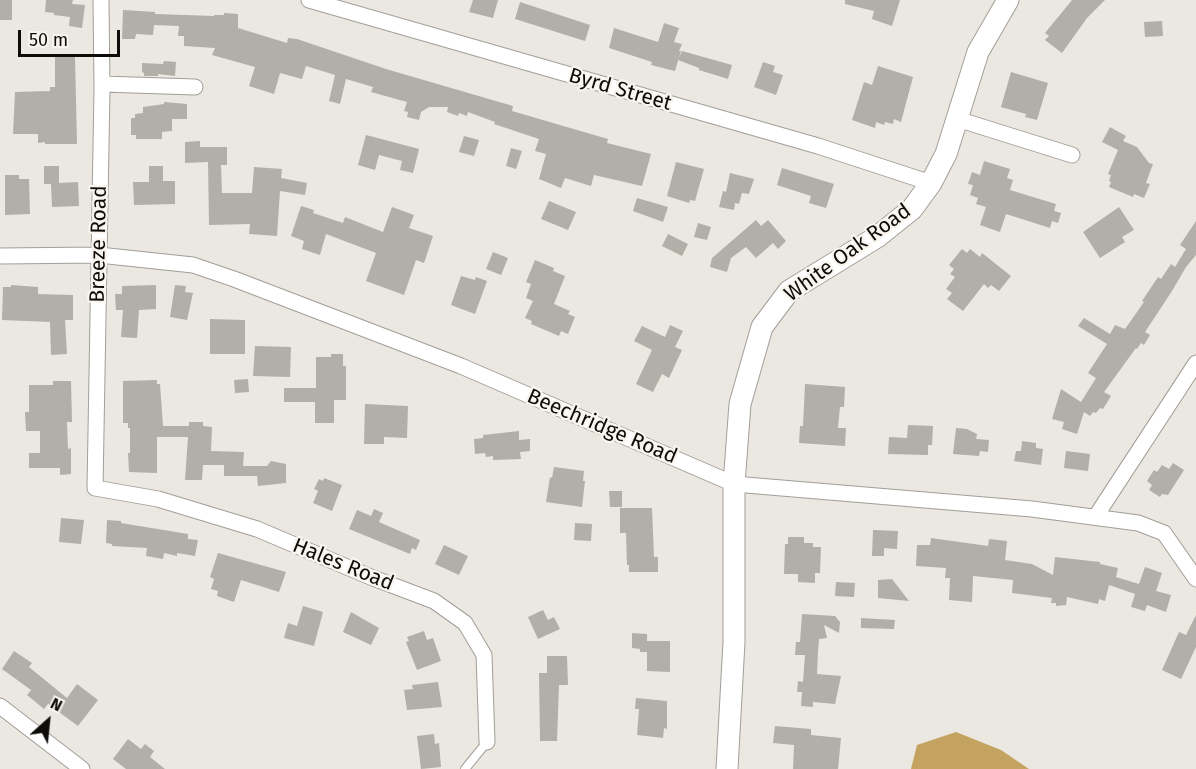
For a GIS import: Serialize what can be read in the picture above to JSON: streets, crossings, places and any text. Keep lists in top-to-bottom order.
{
  "streets": {
    "street": [
      "Byrd Street",
      "Breeze Road",
      "White Oak Road",
      "Beechridge Road",
      "Hales Road"
    ]
  },
  "crossings": [
    ["Byrd Street", "White Oak Road"],
    ["Breeze Road", "Beechridge Road"],
    ["Breeze Road", "Hales Road"],
    ["White Oak Road", "Beechridge Road"]
  ],
  "scale_bar": "50 m",
  "north": "top right"
}
